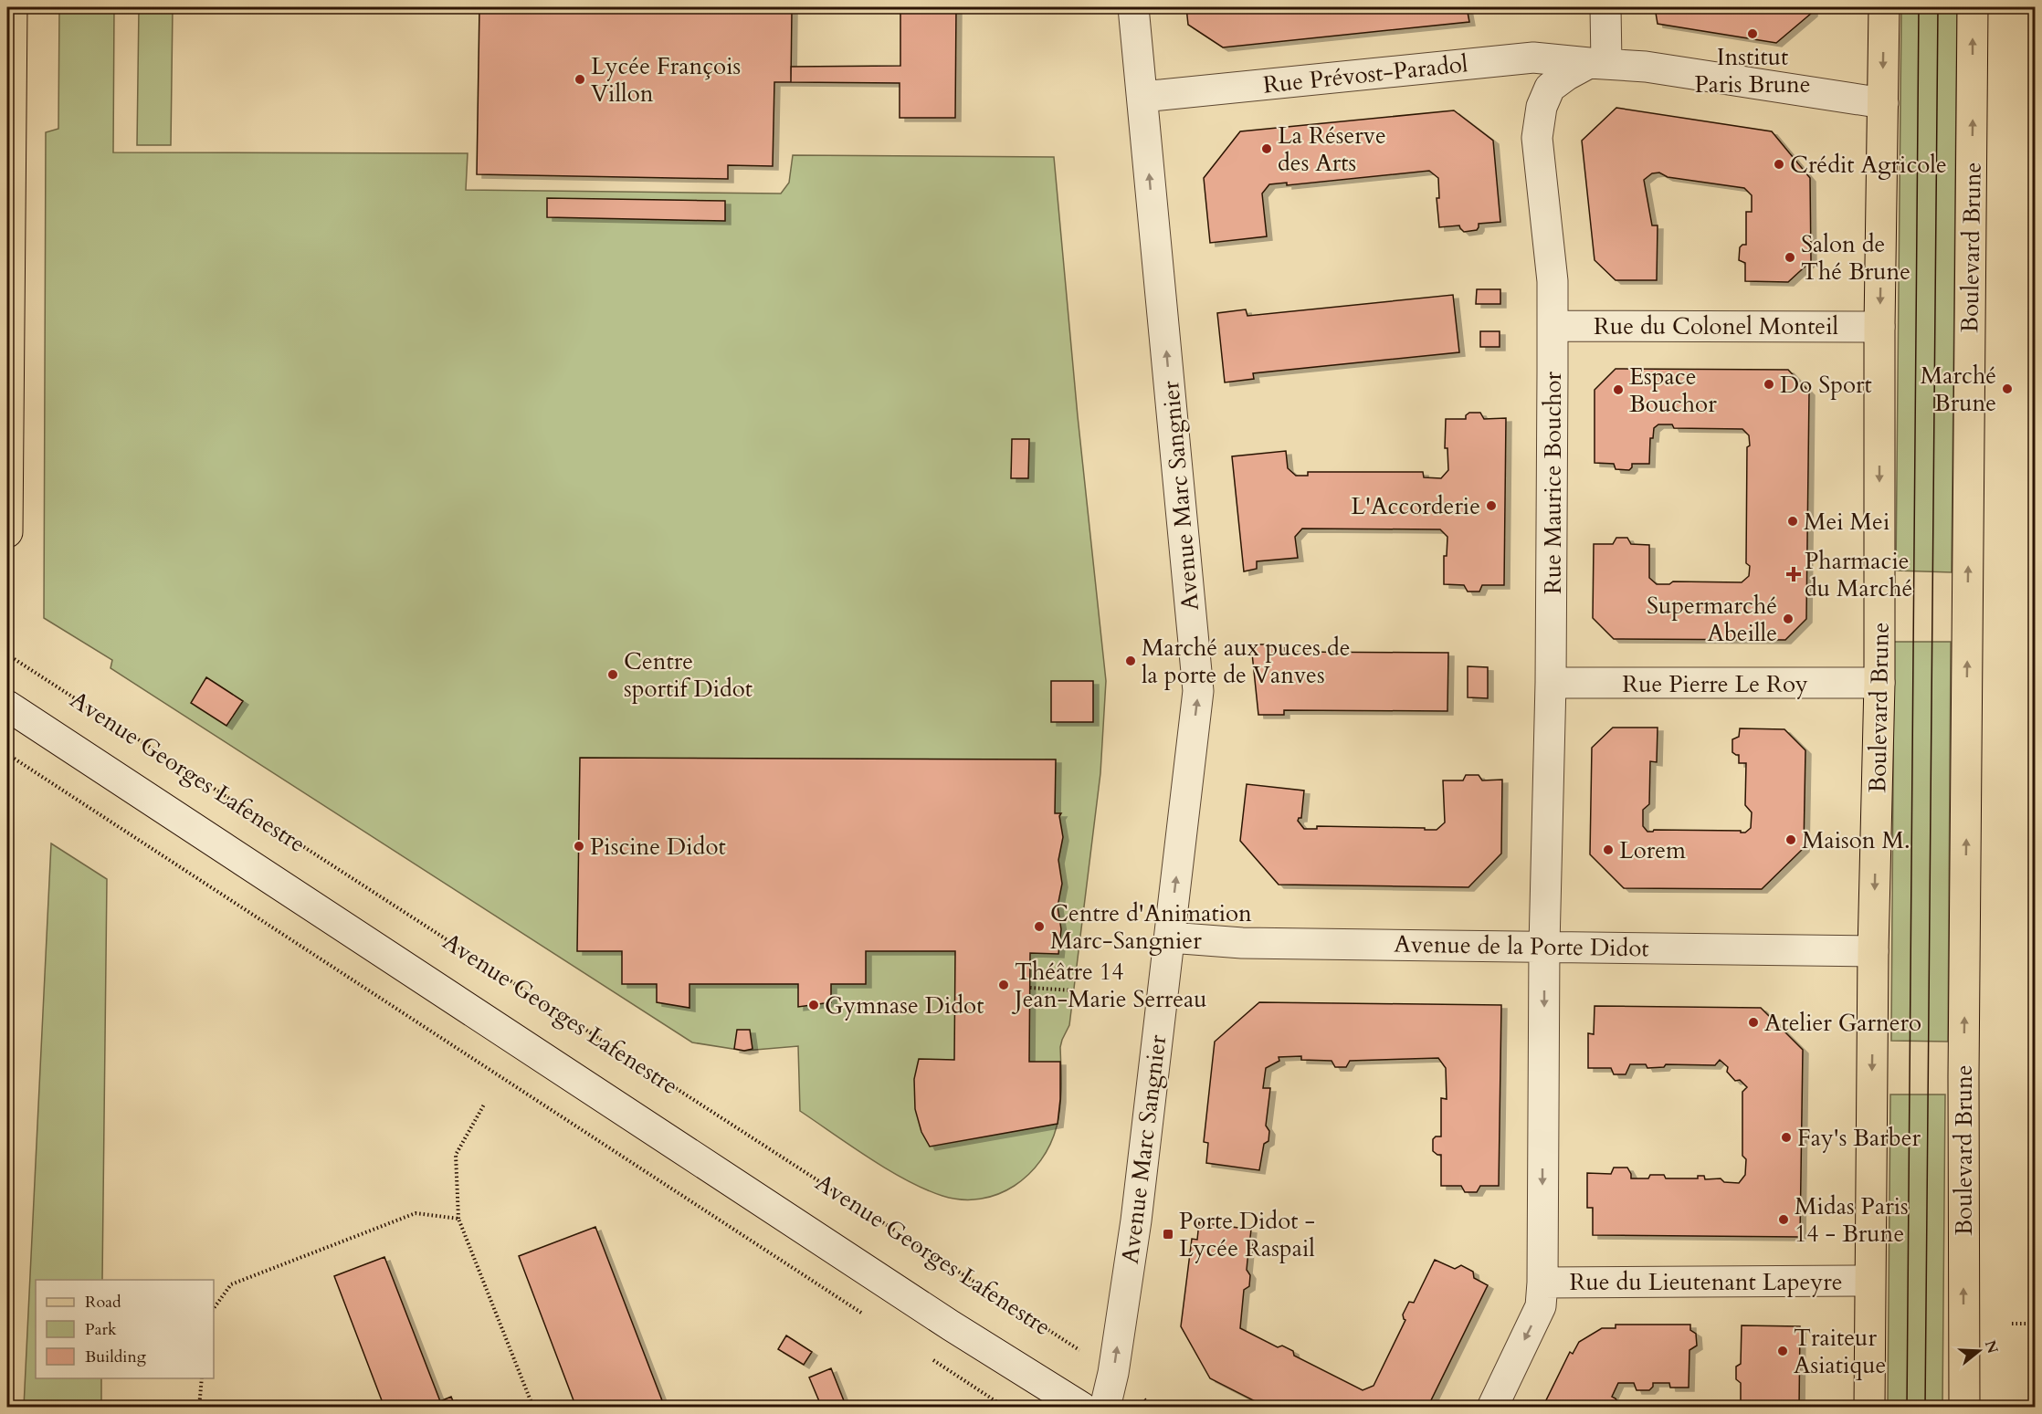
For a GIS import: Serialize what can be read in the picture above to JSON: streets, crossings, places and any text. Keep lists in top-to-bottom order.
{
  "streets": {
    "main road": ["Boulevard Brune"],
    "street": [
      "Rue Prévost-Paradol",
      "Rue du Colonel Monteil",
      "Rue Maurice Bouchor",
      "Avenue Marc Sangnier",
      "Rue Pierre Le Roy",
      "Avenue Georges Lafenestre",
      "Avenue de la Porte Didot",
      "Rue du Lieutenant Lapeyre"
    ]
  },
  "crossings": [
    ["Rue Prévost-Paradol", "Boulevard Brune"],
    ["Rue Prévost-Paradol", "Rue Maurice Bouchor"],
    ["Rue Prévost-Paradol", "Avenue Marc Sangnier"],
    ["Boulevard Brune", "Rue du Colonel Monteil"],
    ["Boulevard Brune", "Rue Pierre Le Roy"],
    ["Boulevard Brune", "Avenue de la Porte Didot"],
    ["Boulevard Brune", "Rue du Lieutenant Lapeyre"],
    ["Rue du Colonel Monteil", "Rue Maurice Bouchor"],
    ["Rue Maurice Bouchor", "Rue Pierre Le Roy"],
    ["Rue Maurice Bouchor", "Avenue de la Porte Didot"],
    ["Rue Maurice Bouchor", "Rue du Lieutenant Lapeyre"],
    ["Avenue Marc Sangnier", "Avenue Georges Lafenestre"],
    ["Avenue Marc Sangnier", "Avenue de la Porte Didot"]
  ],
  "one_way": ["Avenue Marc Sangnier"],
  "places": {
    "other": [
      "Institut Paris Brune",
      "Lycée François Villon",
      "La Réserve des Arts",
      "Crédit Agricole",
      "Salon de Thé Brune",
      "Do Sport",
      "Marché Brune",
      "Espace Bouchor",
      "L'Accorderie",
      "Mei Mei",
      "Supermarché Abeille",
      "Marché aux puces de la porte de Vanves",
      "Centre sportif Didot",
      "Maison M.",
      "Piscine Didot",
      "Lorem",
      "Centre d'Animation Marc-Sangnier",
      "Théâtre 14 Jean-Marie Serreau",
      "Gymnase Didot",
      "Atelier Garnero",
      "Fay's Barber",
      "Midas Paris 14 - Brune",
      "Traiteur Asiatique"
    ],
    "health": ["Pharmacie du Marché"],
    "transit": ["Porte Didot - Lycée Raspail"]
  },
  "legend": ["Road", "Park", "Building"],
  "north": "right"
}
